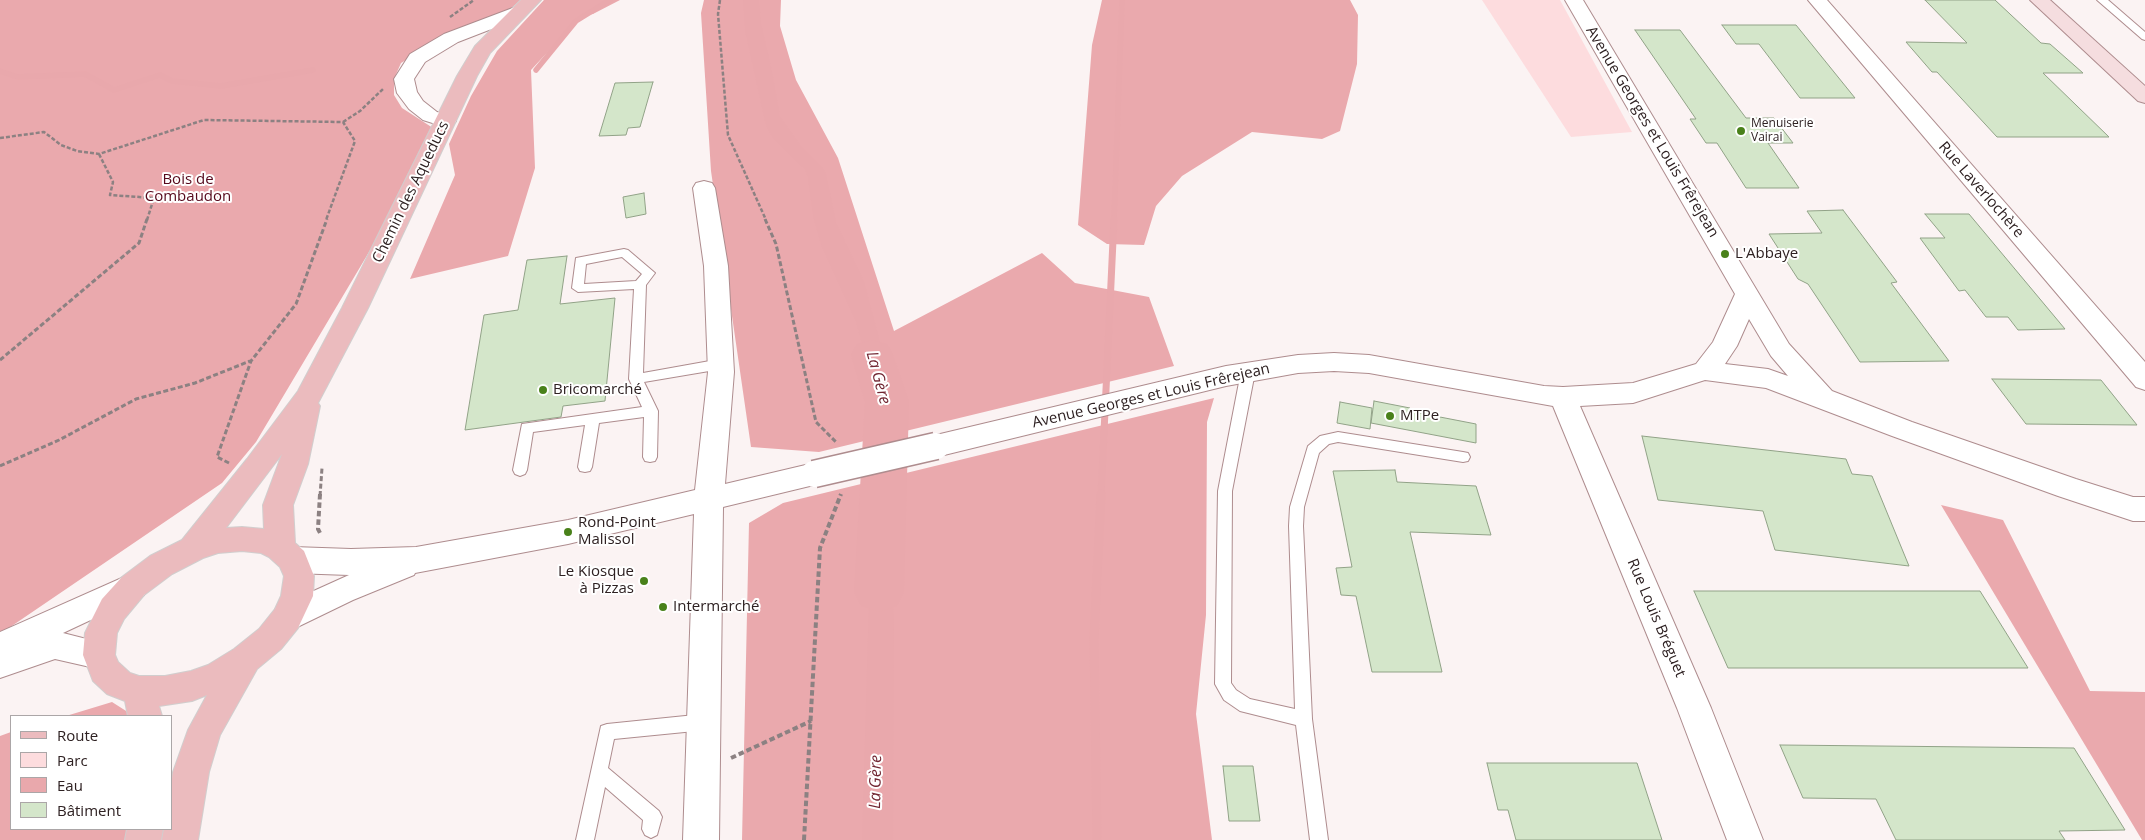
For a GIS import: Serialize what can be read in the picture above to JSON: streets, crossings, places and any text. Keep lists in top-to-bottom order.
{
  "streets": {
    "main road": ["Chemin des Aqueducs"],
    "street": ["Avenue Georges et Louis Frêrejean", "Rue Laverlochère", "Rue Louis Bréguet"]
  },
  "crossings": [
    ["Avenue Georges et Louis Frêrejean", "Rue Louis Bréguet"]
  ],
  "water": ["La Gère"],
  "parks": ["Bois de Combaudon"],
  "places": [
    "Menuiserie Vairai",
    "L'Abbaye",
    "Bricomarché",
    "MTPe",
    "Rond-Point Malissol",
    "Le Kiosque à Pizzas",
    "Intermarché"
  ],
  "legend": [
    "Route",
    "Parc",
    "Eau",
    "Bâtiment"
  ]
}
